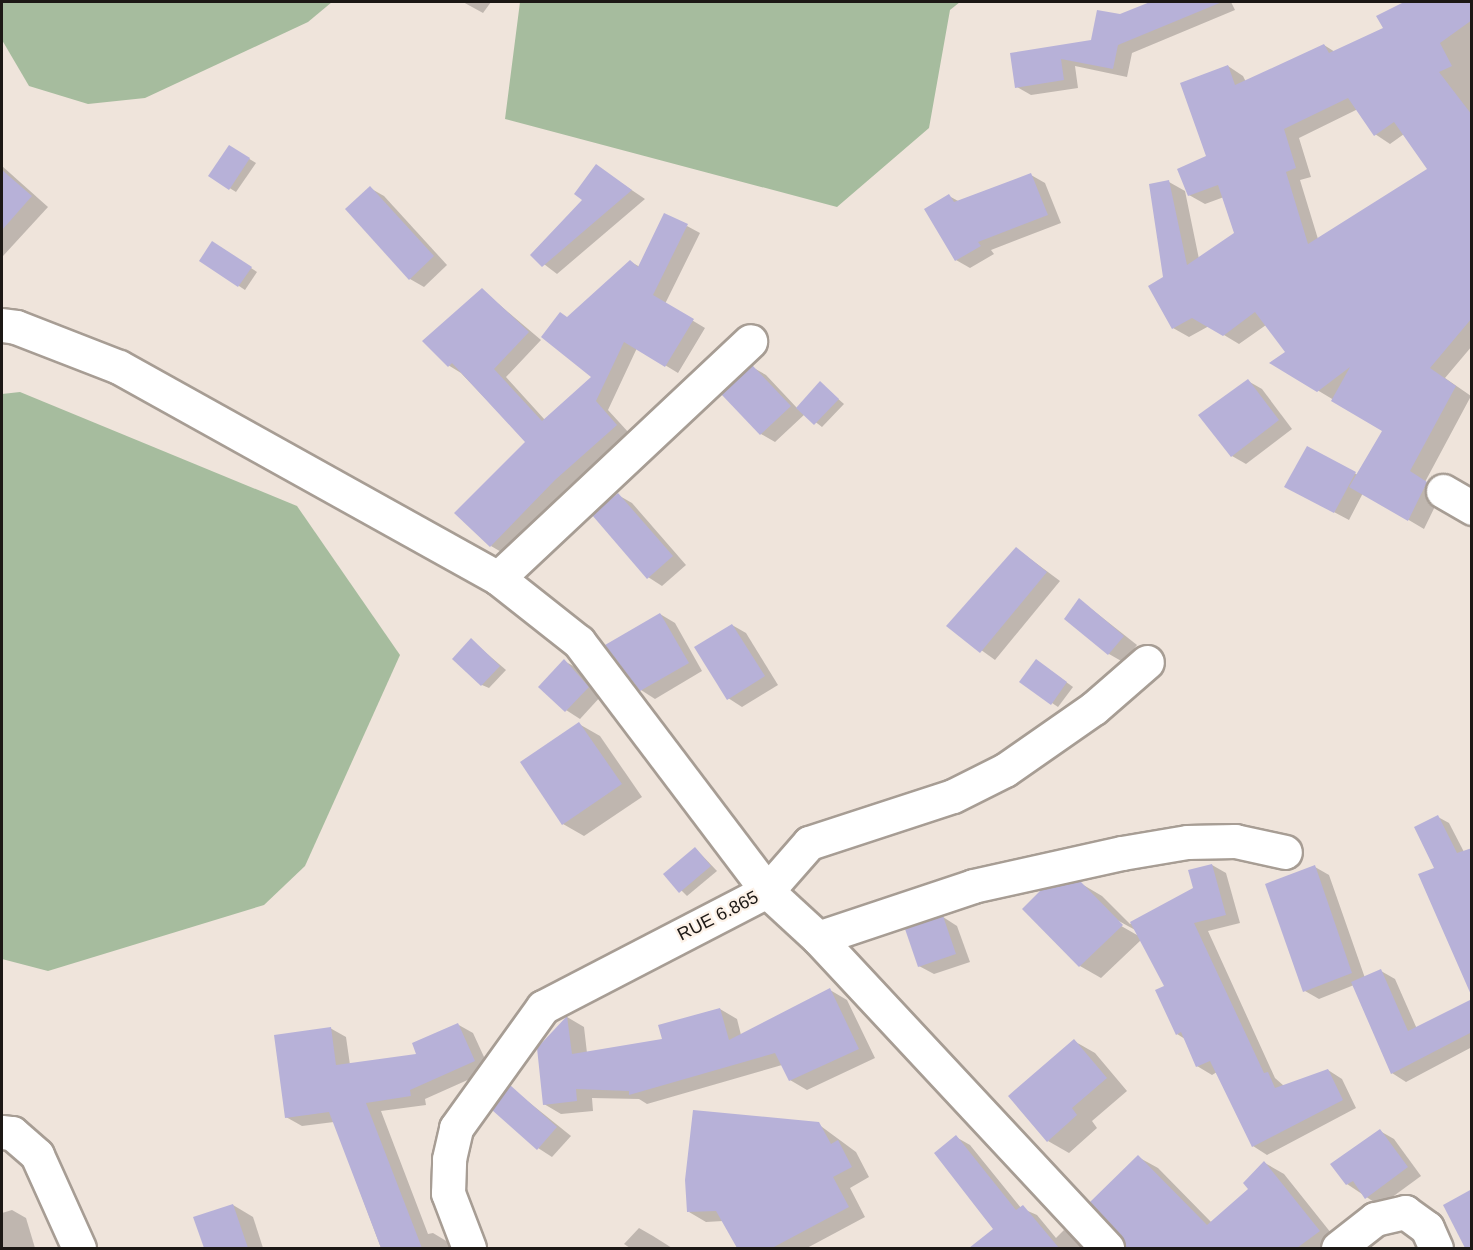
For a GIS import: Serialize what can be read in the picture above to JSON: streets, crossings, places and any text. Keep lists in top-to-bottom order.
{
  "streets": {
    "street": ["RUE 6.865"]
  }
}
